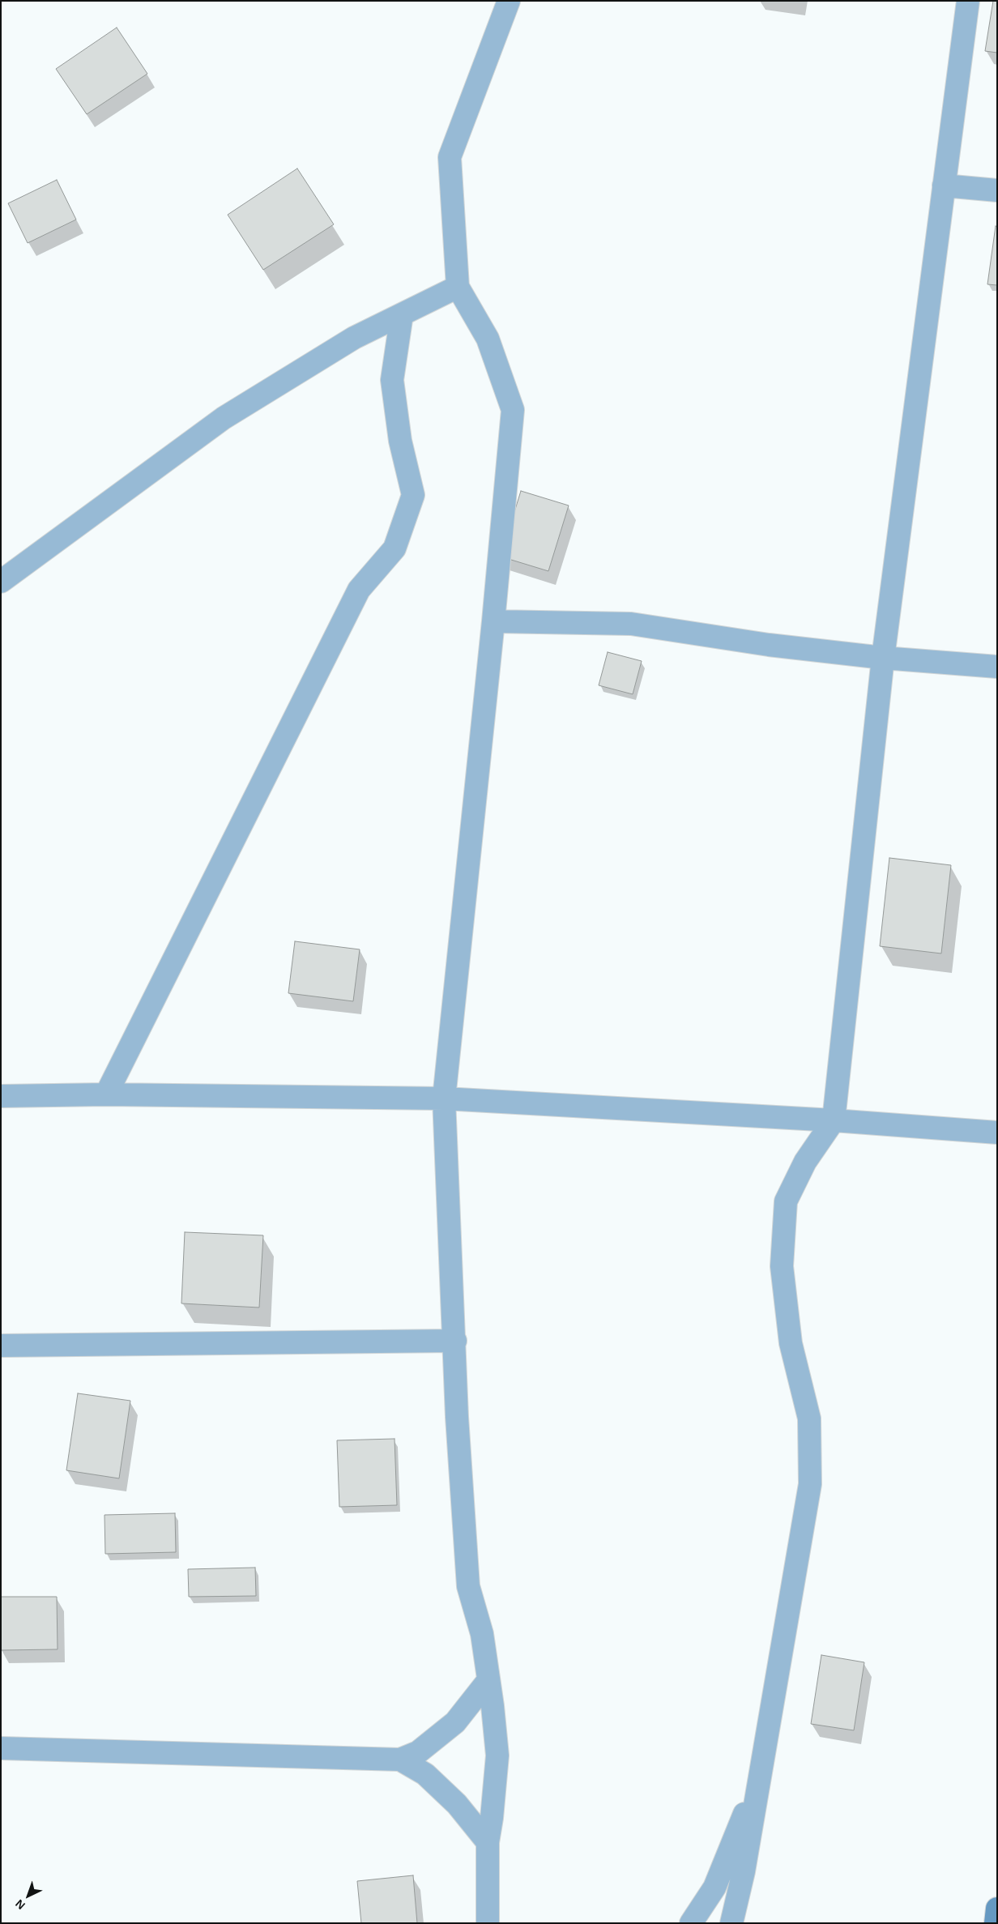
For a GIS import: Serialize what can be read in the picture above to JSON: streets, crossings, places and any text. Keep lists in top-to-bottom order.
{
  "north": "bottom left"
}
